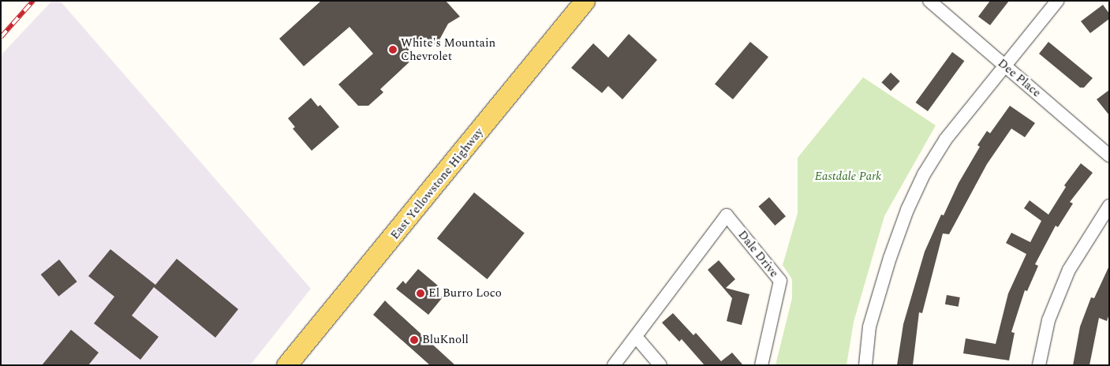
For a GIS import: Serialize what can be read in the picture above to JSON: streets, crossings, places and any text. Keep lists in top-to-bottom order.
{
  "streets": {
    "main road": ["East Yellowstone Highway"],
    "street": ["Dee Place", "Dale Drive"]
  },
  "parks": ["Eastdale Park"],
  "places": ["White's Mountain Chevrolet", "El Burro Loco", "BluKnoll"]
}
